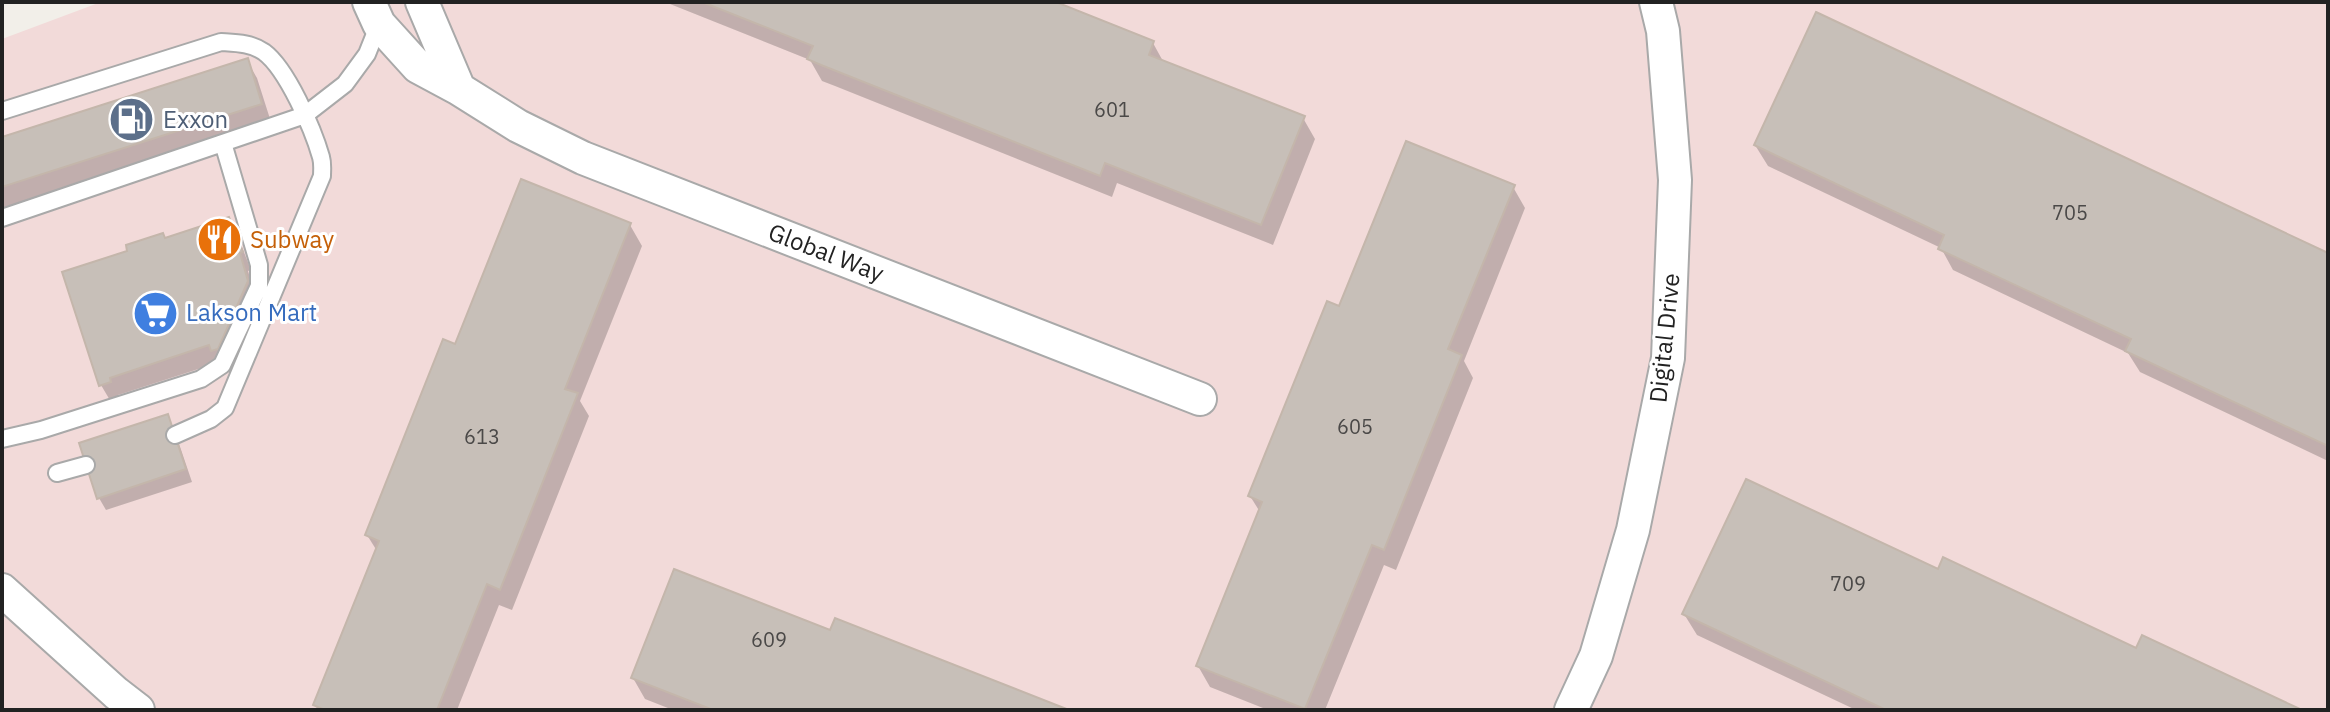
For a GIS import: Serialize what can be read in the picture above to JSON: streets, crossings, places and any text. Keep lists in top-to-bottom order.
{
  "streets": {
    "street": ["Global Way", "Digital Drive"]
  },
  "places": {
    "fuel station": ["Exxon"],
    "restaurant": ["Subway"],
    "supermarket": ["Lakson Mart"]
  },
  "house_numbers": [
    "601",
    "705",
    "605",
    "613",
    "709",
    "609"
  ]
}
